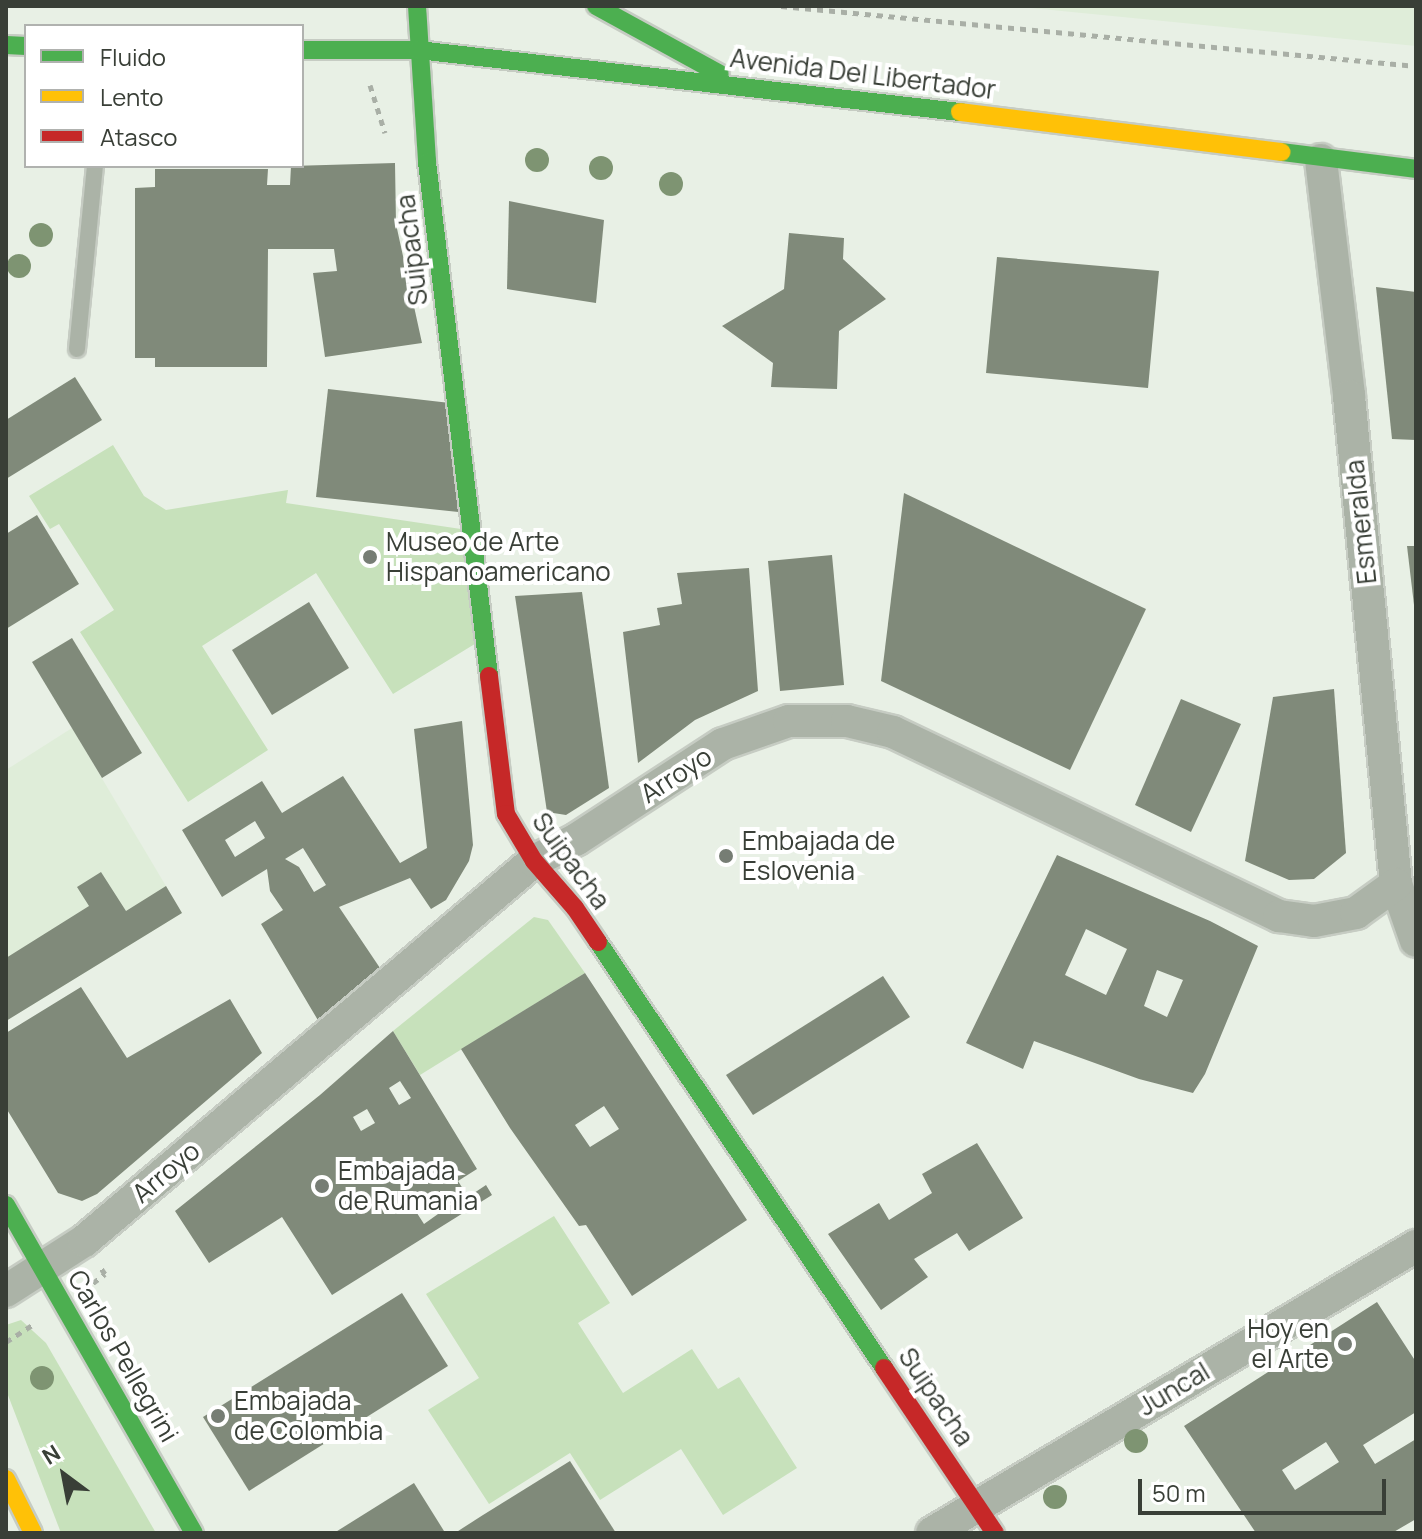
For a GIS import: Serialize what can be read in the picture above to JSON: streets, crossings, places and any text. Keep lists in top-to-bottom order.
{
  "streets": {
    "main road": ["Avenida Del Libertador", "Suipacha", "Carlos Pellegrini"],
    "street": ["Esmeralda", "Arroyo", "Juncal"]
  },
  "crossings": [
    ["Avenida Del Libertador", "Suipacha"],
    ["Avenida Del Libertador", "Esmeralda"],
    ["Suipacha", "Arroyo"],
    ["Suipacha", "Juncal"],
    ["Esmeralda", "Arroyo"],
    ["Arroyo", "Carlos Pellegrini"]
  ],
  "places": [
    "Museo de Arte Hispanoamericano",
    "Embajada de Eslovenia",
    "Embajada de Rumania",
    "Hoy en el Arte",
    "Embajada de Colombia"
  ],
  "legend": ["Fluido", "Lento", "Atasco"],
  "scale_bar": "50 m",
  "north": "top left"
}
